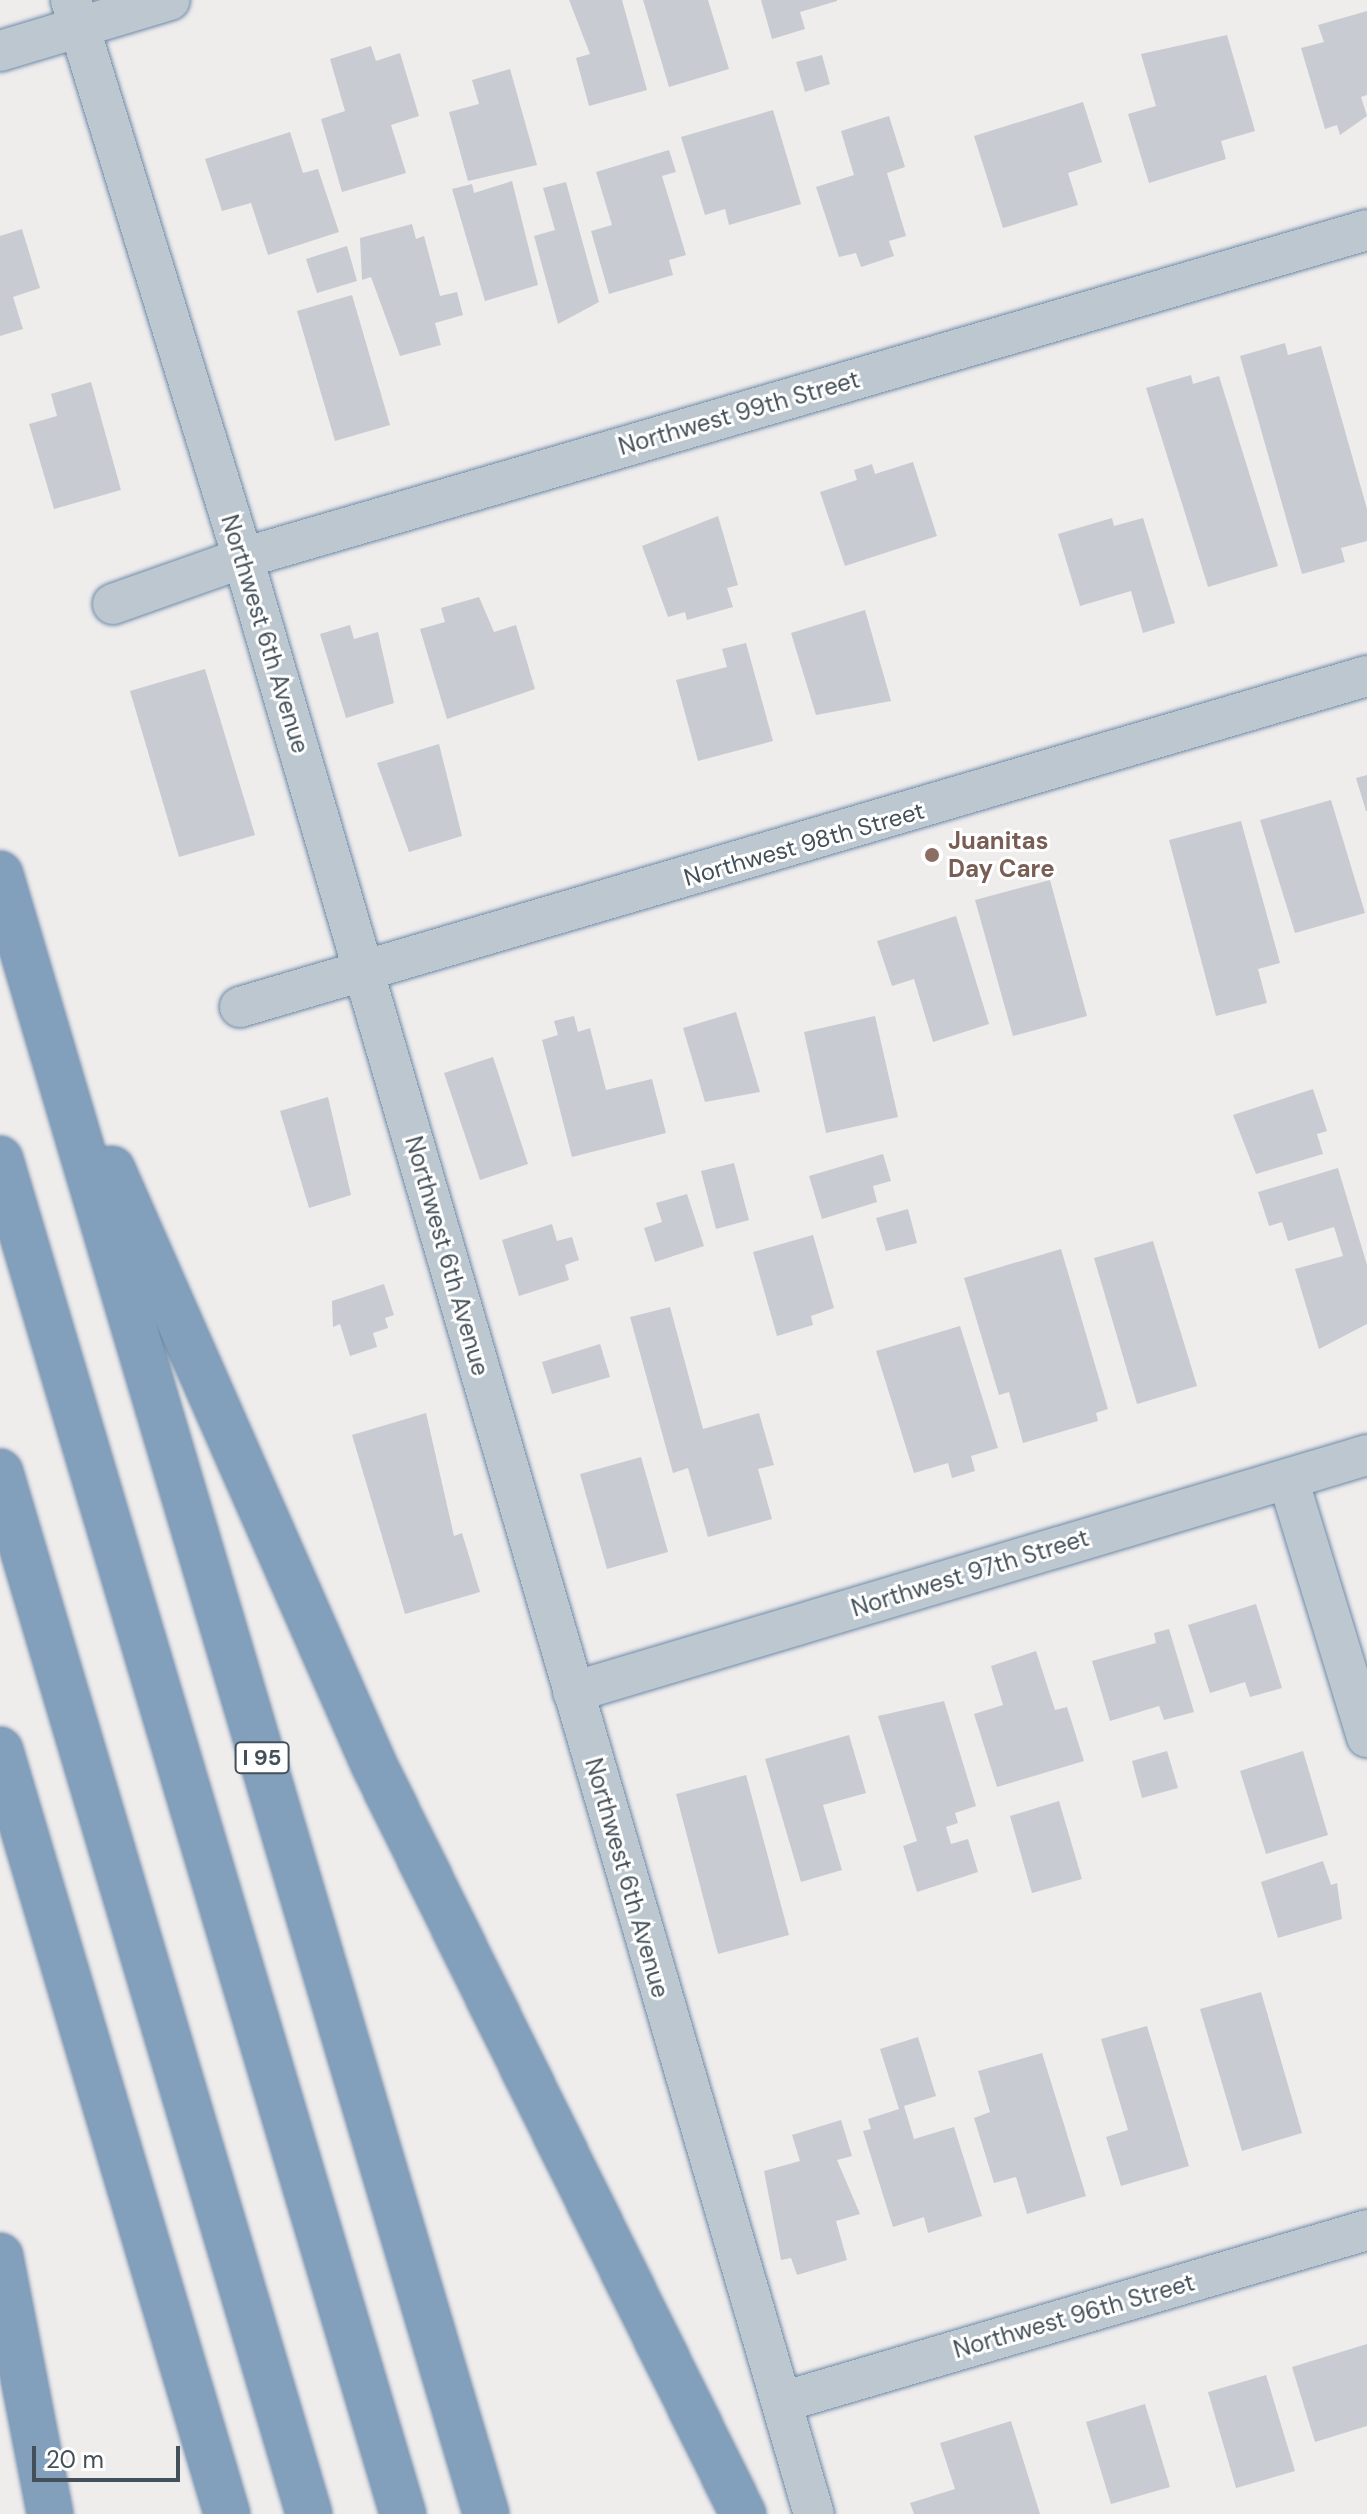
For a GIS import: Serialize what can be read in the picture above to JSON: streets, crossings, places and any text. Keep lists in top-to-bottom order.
{
  "streets": {
    "highway": ["I 95"],
    "street": [
      "Northwest 99th Street",
      "Northwest 6th Avenue",
      "Northwest 98th Street",
      "Northwest 97th Street",
      "Northwest 96th Street"
    ]
  },
  "crossings": [
    ["Northwest 99th Street", "Northwest 6th Avenue"],
    ["Northwest 6th Avenue", "Northwest 98th Street"],
    ["Northwest 6th Avenue", "Northwest 97th Street"],
    ["Northwest 6th Avenue", "Northwest 96th Street"]
  ],
  "places": ["Juanitas Day Care"],
  "scale_bar": "20 m"
}
